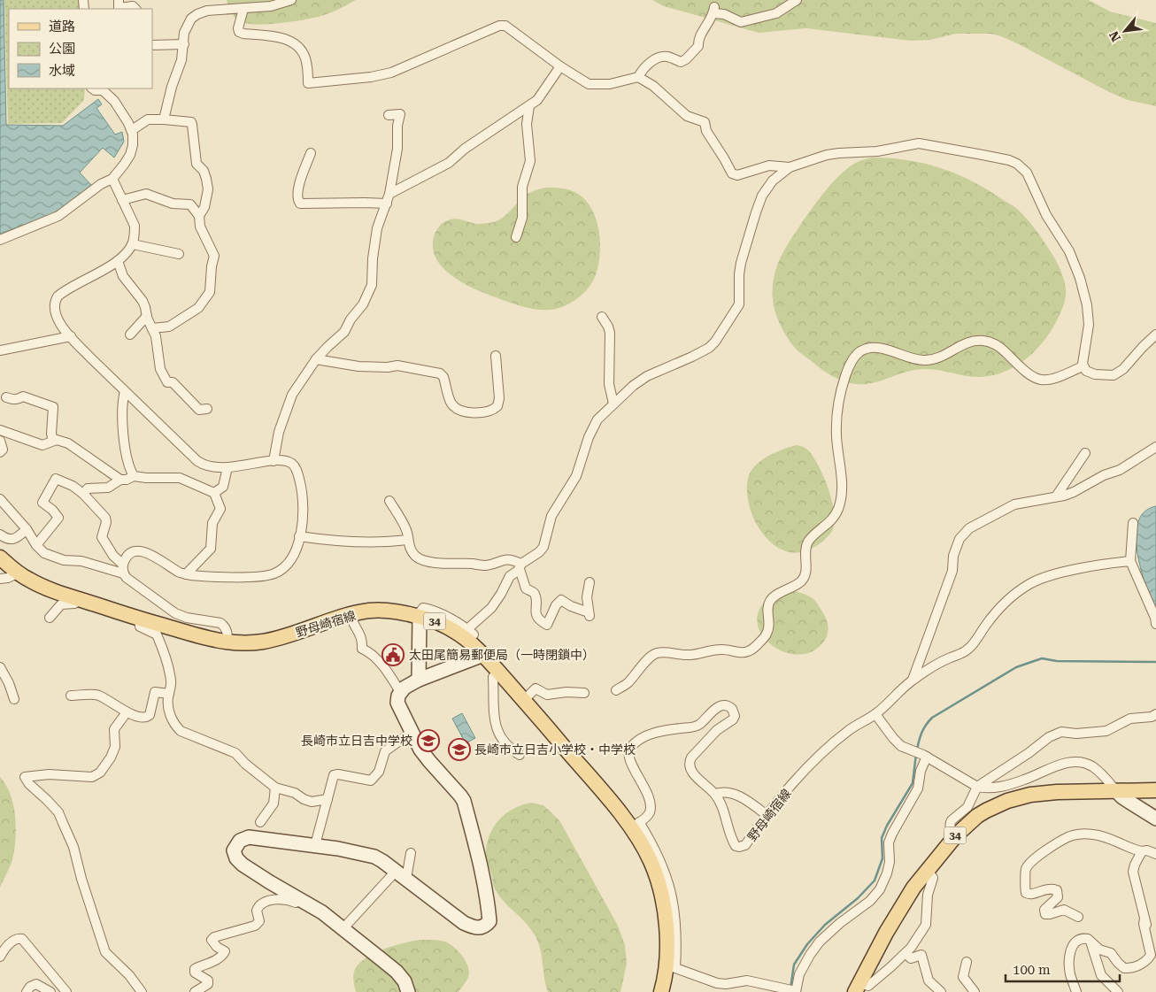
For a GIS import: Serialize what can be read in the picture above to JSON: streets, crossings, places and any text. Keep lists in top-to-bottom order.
{
  "streets": {
    "main road": ["34", "野母崎宿線"]
  },
  "places": {
    "public building": ["太田尾簡易郵便局（一時閉鎖中）"],
    "school or university": ["長崎市立日吉中学校", "長崎市立日吉小学校・中学校"]
  },
  "legend": ["道路", "公園", "水域"],
  "scale_bar": "100 m",
  "north": "bottom left"
}
